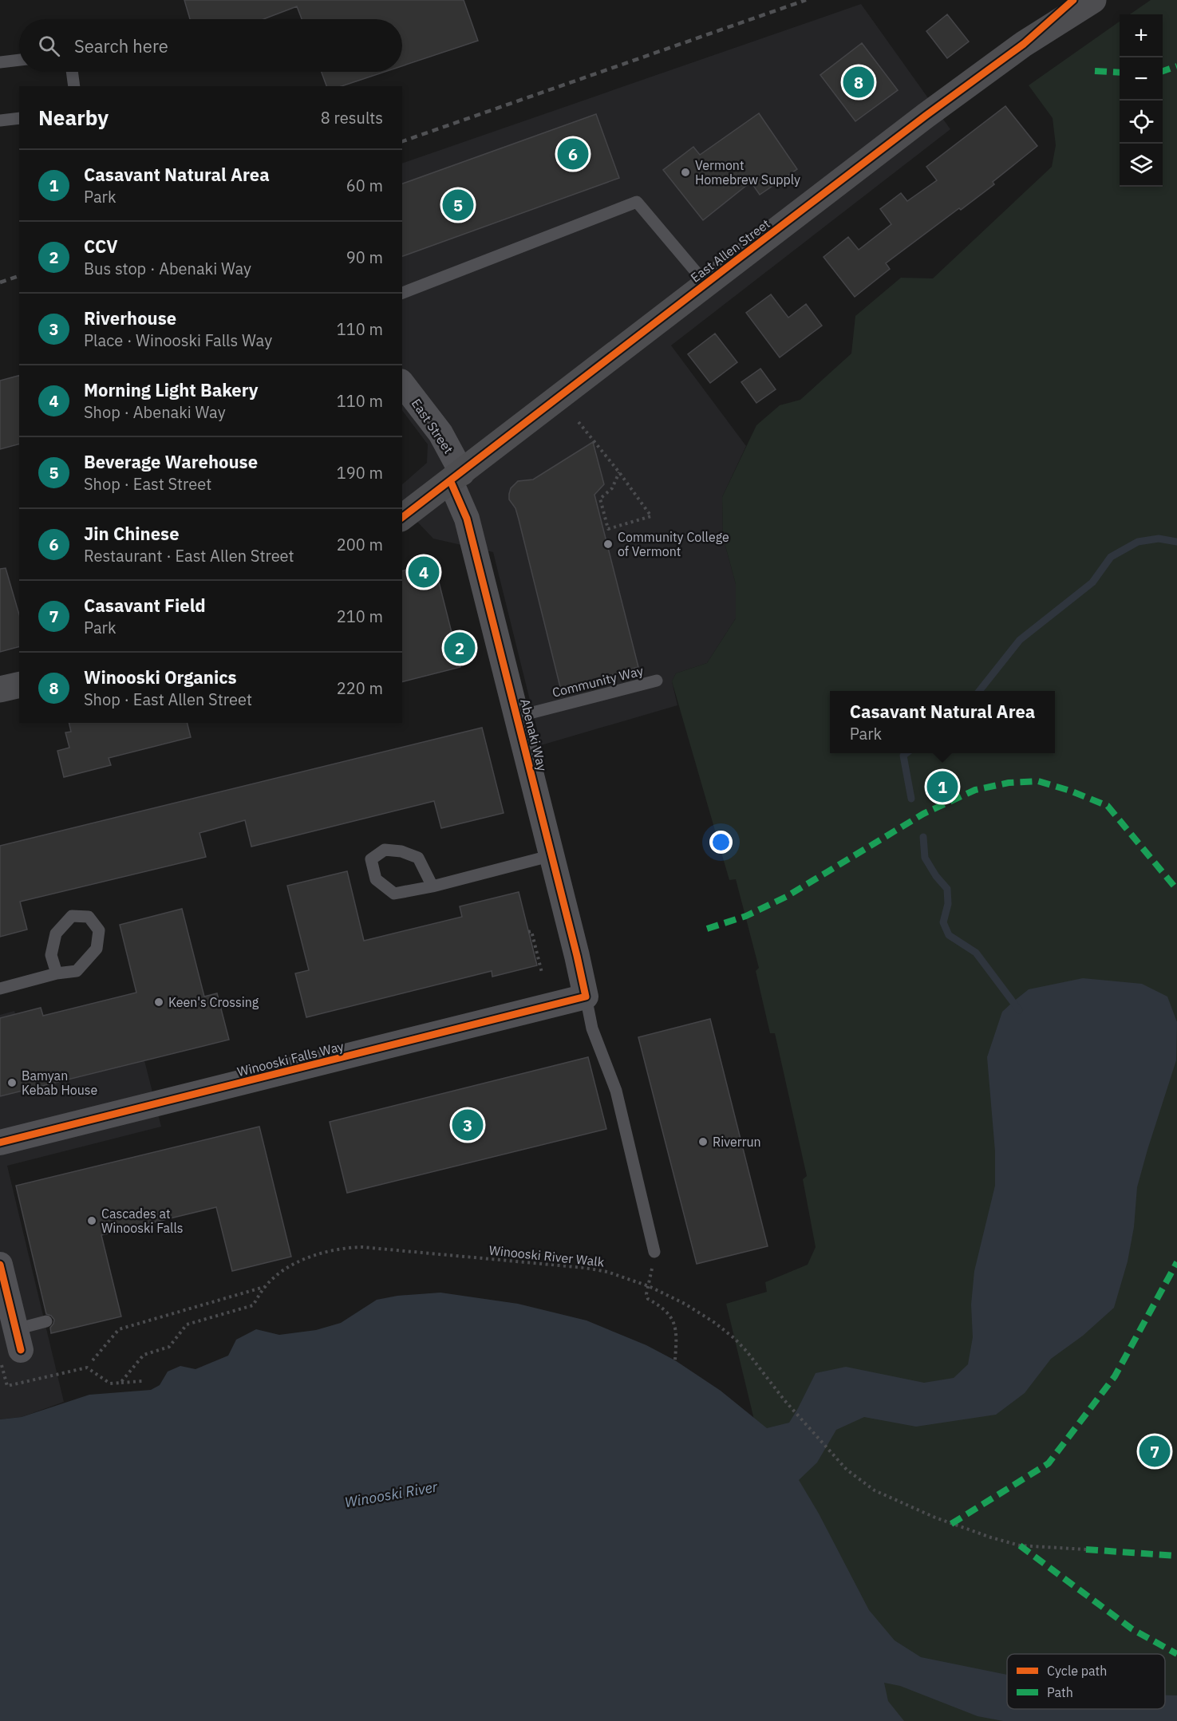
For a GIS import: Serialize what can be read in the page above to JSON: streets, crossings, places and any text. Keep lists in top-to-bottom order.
{
  "streets": {
    "main road": ["East Allen Street"],
    "street": ["East Street", "Abenaki Way", "Winooski Falls Way"],
    "lane": ["Community Way"],
    "path": ["Winooski River Walk"]
  },
  "crossings": [
    ["East Allen Street", "East Street"],
    ["East Allen Street", "Abenaki Way"],
    ["East Street", "Abenaki Way"],
    ["Community Way", "Abenaki Way"],
    ["Abenaki Way", "Winooski Falls Way"]
  ],
  "water": ["Winooski River"],
  "places": [
    "Vermont Homebrew Supply",
    "Community College of Vermont",
    "Keen's Crossing",
    "Bamyan Kebab House",
    "Riverrun",
    "Cascades at Winooski Falls"
  ],
  "legend": ["Cycle path", "Path"],
  "page": {
    "map_buttons": ["+", "−"],
    "search": "Search here",
    "pins": [
      "8",
      "6",
      "5",
      "4",
      "2",
      "1",
      "3",
      "7"
    ],
    "heading": ["Nearby", "8 results"],
    "list": [
      {
        "mark": "1",
        "name": "Casavant Natural Area",
        "note": "Park",
        "value": "60 m"
      },
      {
        "mark": "2",
        "name": "CCV",
        "note": "Bus stop · Abenaki Way",
        "value": "90 m"
      },
      {
        "mark": "3",
        "name": "Riverhouse",
        "note": "Place · Winooski Falls Way",
        "value": "110 m"
      },
      {
        "mark": "4",
        "name": "Morning Light Bakery",
        "note": "Shop · Abenaki Way",
        "value": "110 m"
      },
      {
        "mark": "5",
        "name": "Beverage Warehouse",
        "note": "Shop · East Street",
        "value": "190 m"
      },
      {
        "mark": "6",
        "name": "Jin Chinese",
        "note": "Restaurant · East Allen Street",
        "value": "200 m"
      },
      {
        "mark": "7",
        "name": "Casavant Field",
        "note": "Park",
        "value": "210 m"
      },
      {
        "mark": "8",
        "name": "Winooski Organics",
        "note": "Shop · East Allen Street",
        "value": "220 m"
      }
    ],
    "popup": ["Casavant Natural Area", "Park"]
  }
}
